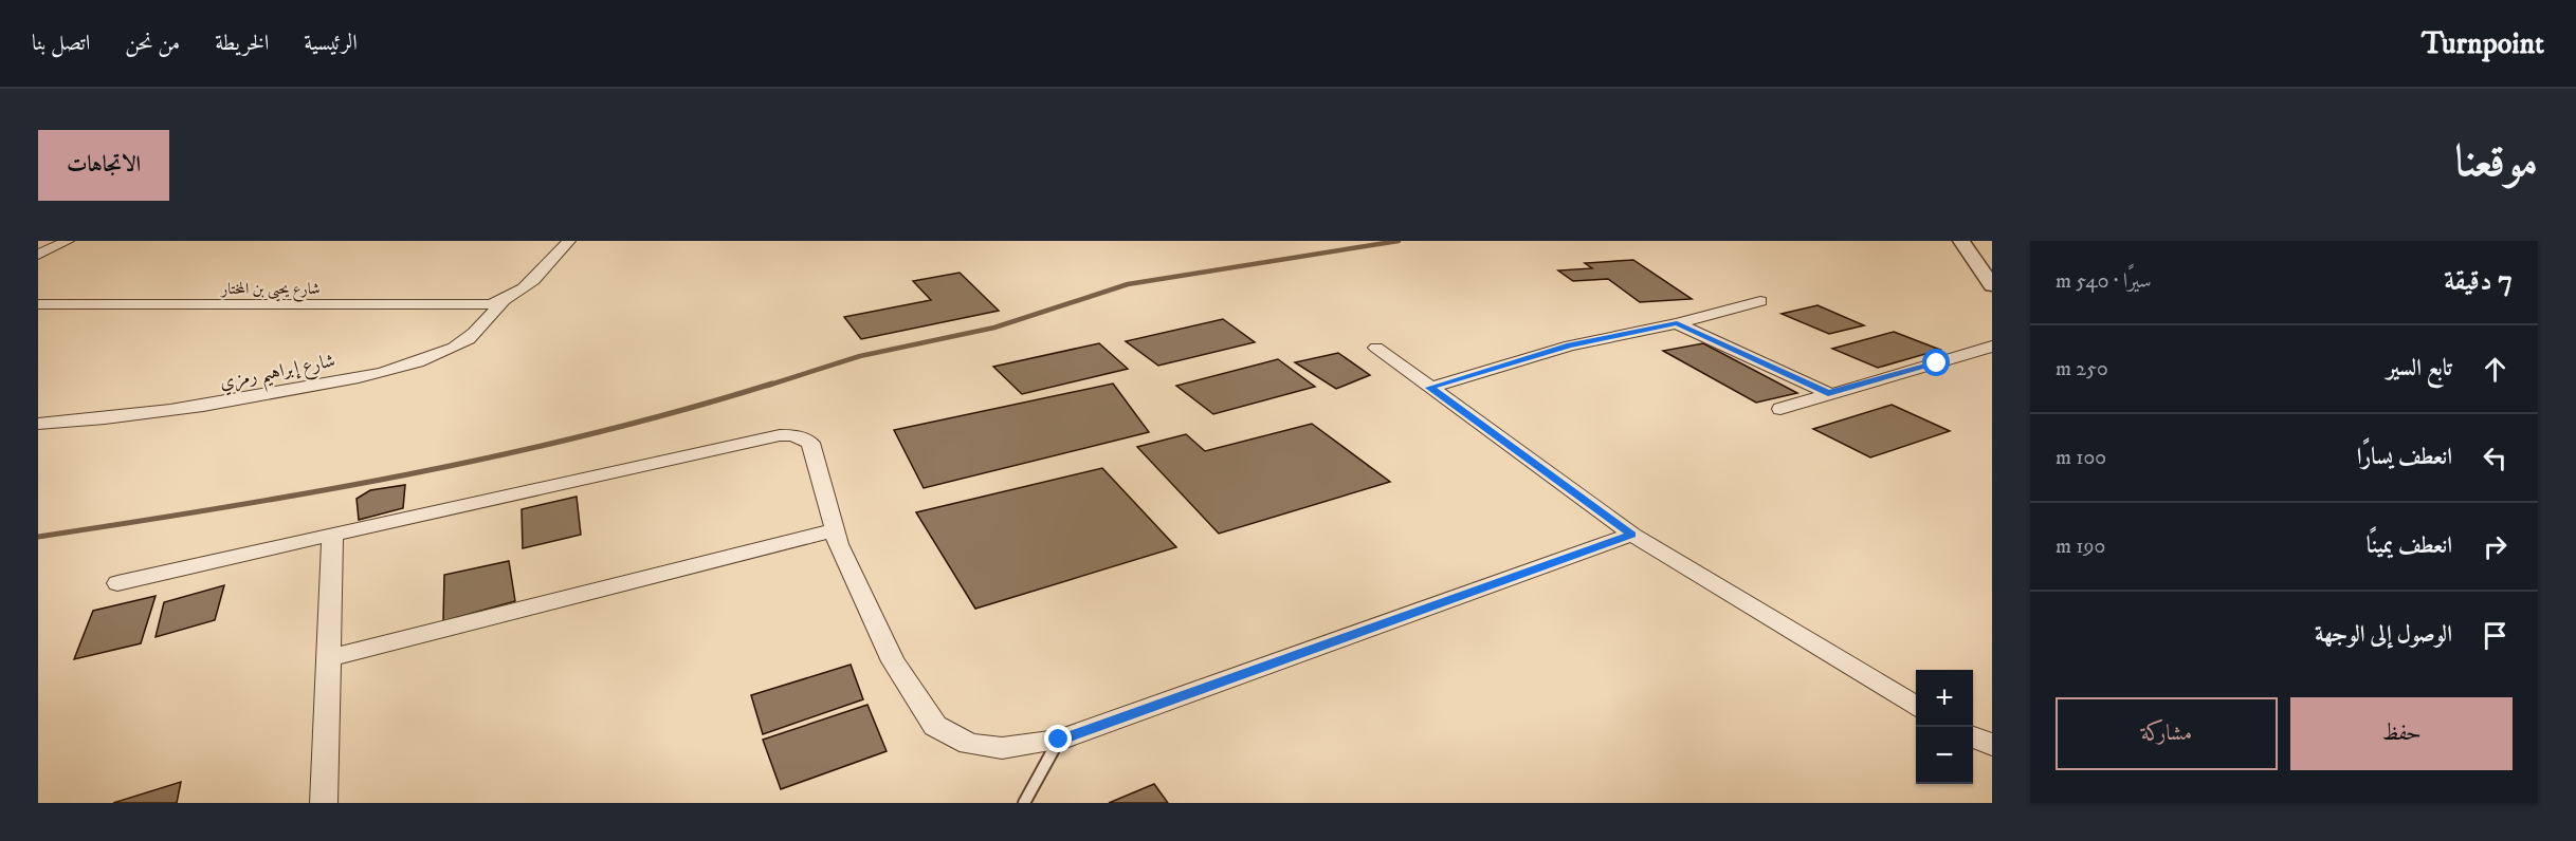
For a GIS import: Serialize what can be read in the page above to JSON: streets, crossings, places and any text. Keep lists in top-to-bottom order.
{
  "streets": {
    "street": ["شارع يحيى بن المختار", "شارع إبراهيم رمزي"]
  },
  "crossings": [
    ["شارع يحيى بن المختار", "شارع إبراهيم رمزي"]
  ],
  "page": {
    "header": "Turnpoint",
    "nav": [
      "الرئيسية",
      "الخريطة",
      "من نحن",
      "اتصل بنا"
    ],
    "title": "موقعنا",
    "buttons": [
      "الاتجاهات",
      ["حفظ", "مشاركة"]
    ],
    "heading": ["7 دقيقة", "سيرًا · 540 m"],
    "list": [
      ["تابع السير", "250 m"],
      ["انعطف يسارًا", "100 m"],
      ["انعطف يمينًا", "190 m"],
      "الوصول إلى الوجهة"
    ],
    "map_buttons": ["+", "−"]
  }
}
